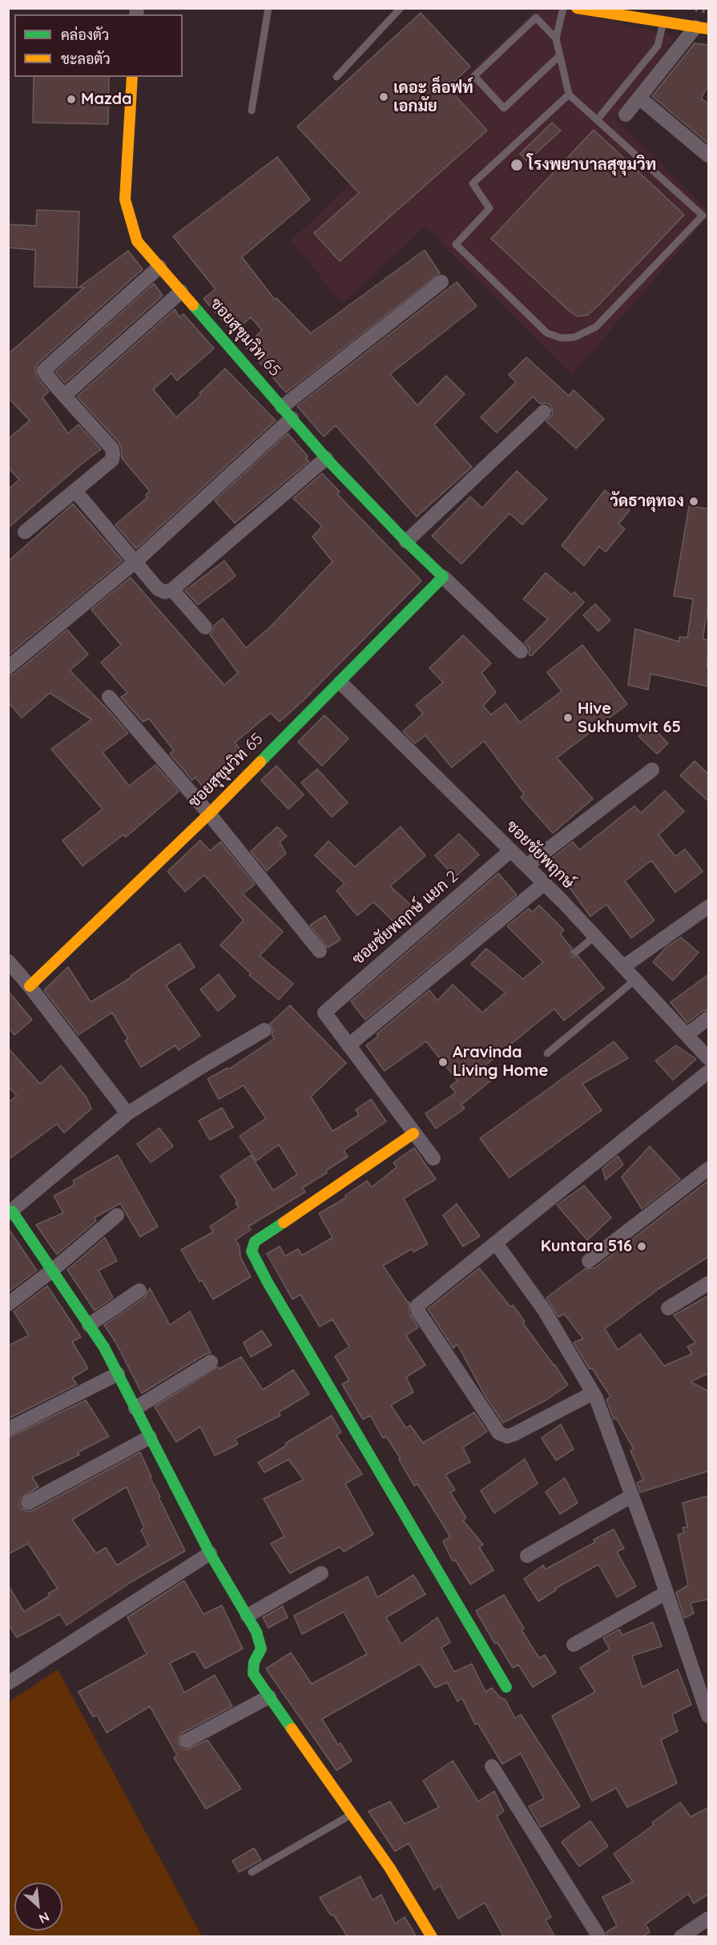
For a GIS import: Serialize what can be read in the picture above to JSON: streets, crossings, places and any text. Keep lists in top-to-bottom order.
{
  "streets": {
    "street": ["ซอยสุขุมวิท 65", "ซอยชัยพฤกษ์", "ซอยชัยพฤกษ์ แยก 2"]
  },
  "crossings": [
    ["ซอยสุขุมวิท 65", "ซอยชัยพฤกษ์"],
    ["ซอยชัยพฤกษ์", "ซอยชัยพฤกษ์ แยก 2"]
  ],
  "places": [
    "เดอะ ล็อฟท์ เอกมัย",
    "Mazda",
    "โรงพยาบาลสุขุมวิท",
    "วัดธาตุทอง",
    "Hive Sukhumvit 65",
    "Aravinda Living Home",
    "Kuntara 516"
  ],
  "legend": ["คล่องตัว", "ชะลอตัว"],
  "north": "bottom right"
}
